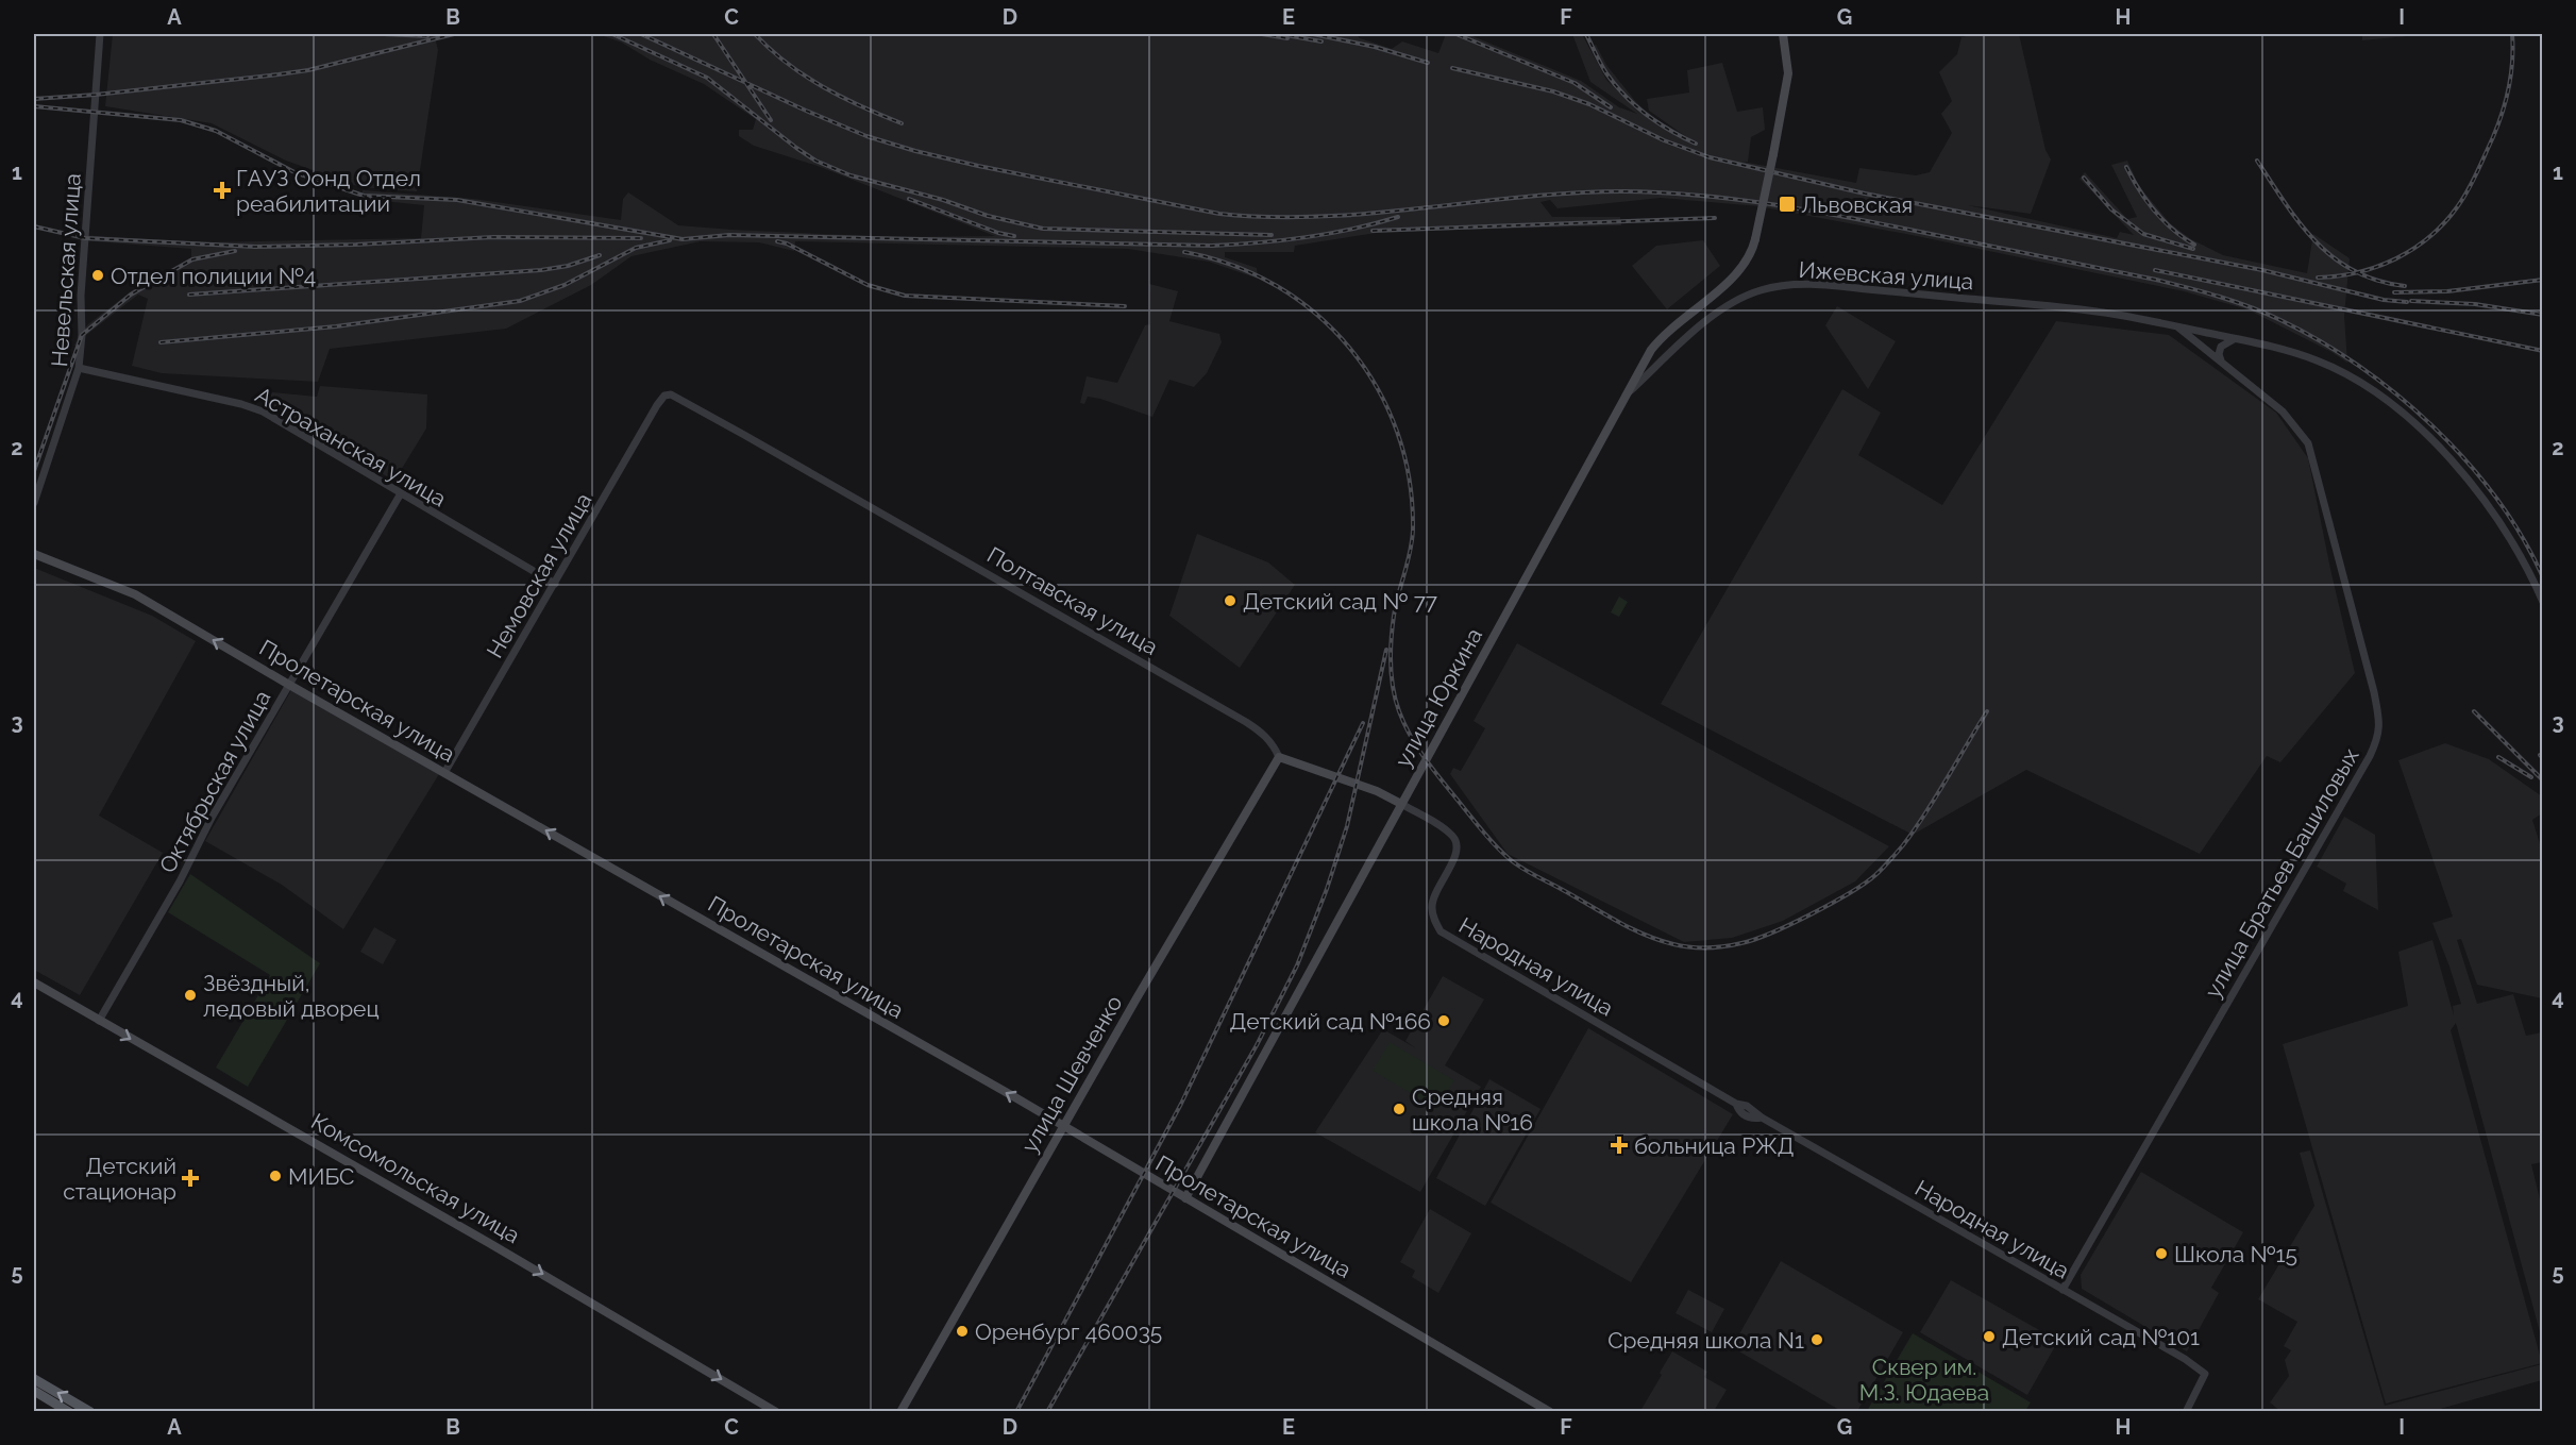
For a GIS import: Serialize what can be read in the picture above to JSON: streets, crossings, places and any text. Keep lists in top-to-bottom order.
{
  "streets": {
    "main road": [
      "улица Юркина",
      "Пролетарская улица",
      "улица Шевченко",
      "Комсомольская улица"
    ],
    "street": [
      "Невельская улица",
      "Ижевская улица",
      "Астраханская улица",
      "Немовская улица",
      "Полтавская улица",
      "Октябрьская улица",
      "улица Братьев Башиловых",
      "Народная улица"
    ]
  },
  "crossings": [
    ["Невельская улица", "Астраханская улица"],
    ["Ижевская улица", "улица Юркина"],
    ["Астраханская улица", "Немовская улица"],
    ["Астраханская улица", "Октябрьская улица"],
    ["Немовская улица", "Полтавская улица"],
    ["Немовская улица", "Пролетарская улица"],
    ["Полтавская улица", "улица Шевченко"],
    ["улица Юркина", "Пролетарская улица"],
    ["улица Юркина", "Народная улица"],
    ["Пролетарская улица", "Октябрьская улица"],
    ["Пролетарская улица", "улица Шевченко"],
    ["Октябрьская улица", "Комсомольская улица"],
    ["улица Братьев Башиловых", "Народная улица"]
  ],
  "one_way": ["Пролетарская улица", "Комсомольская улица"],
  "parks": ["Сквер им. М.З. Юдаева"],
  "places": {
    "health": ["ГАУЗ Оонд Отдел реабилитации", "больница РЖД", "Детский стационар"],
    "transit": ["Львовская"],
    "other": [
      "Отдел полиции №4",
      "Детский сад № 77",
      "Звёздный, ледовый дворец",
      "Детский сад №166",
      "Средняя школа №16",
      "МИБС",
      "Школа №15",
      "Оренбург 460035",
      "Детский сад №101",
      "Средняя школа N1"
    ]
  },
  "grid": {
    "columns": [
      "A",
      "B",
      "C",
      "D",
      "E",
      "F",
      "G",
      "H",
      "I"
    ],
    "rows": [
      "1",
      "2",
      "3",
      "4",
      "5"
    ]
  }
}
